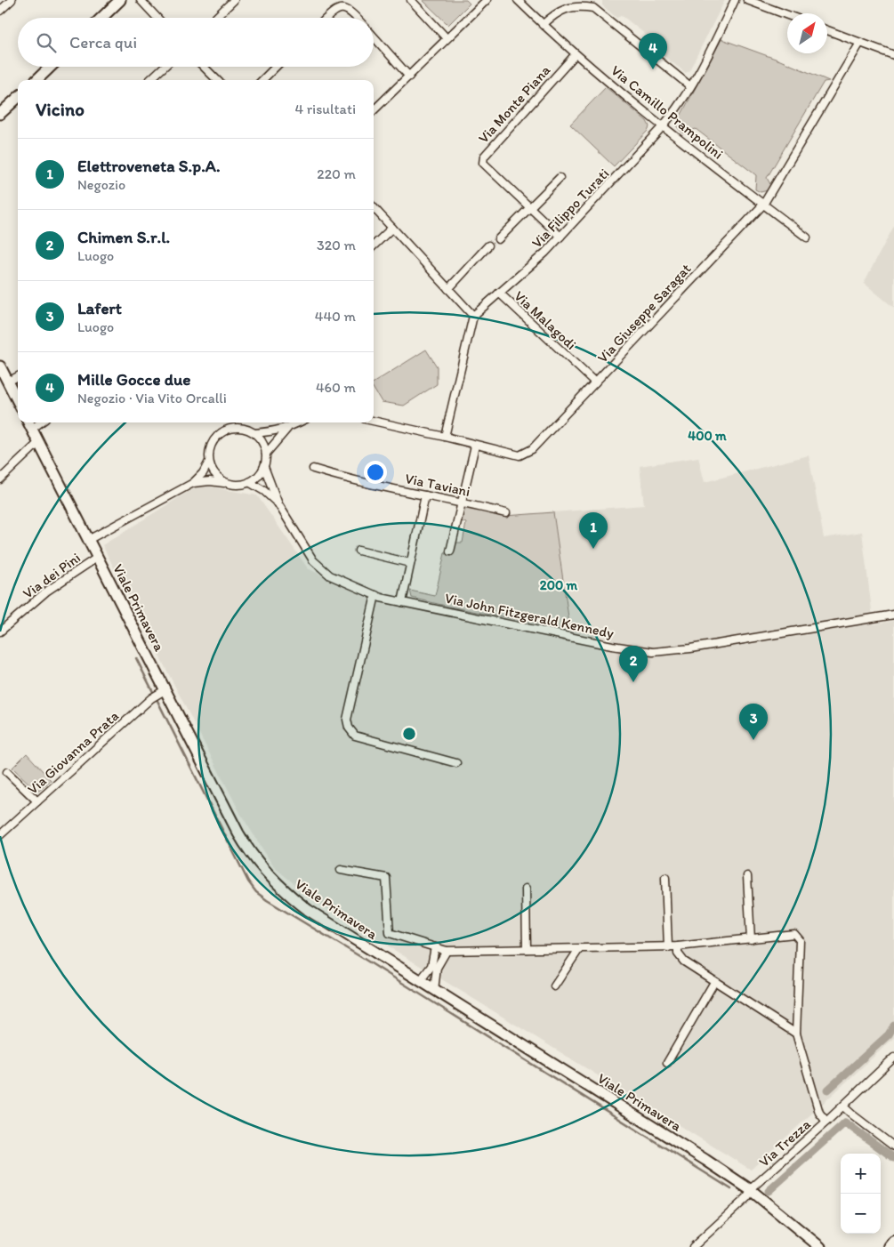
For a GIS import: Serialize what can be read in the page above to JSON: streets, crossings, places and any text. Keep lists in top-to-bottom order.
{
  "streets": {
    "main road": ["Viale Primavera"],
    "street": [
      "Via Monte Piana",
      "Via Camillo Prampolini",
      "Via Filippo Turati",
      "Via Giuseppe Saragat",
      "Via Malagodi",
      "Via Taviani",
      "Via dei Pini",
      "Via John Fitzgerald Kennedy",
      "Via Giovanna Prata",
      "Via Trezza"
    ]
  },
  "crossings": [
    ["Via Monte Piana", "Via Camillo Prampolini"],
    ["Via Monte Piana", "Via Filippo Turati"],
    ["Via Camillo Prampolini", "Via Filippo Turati"],
    ["Via Camillo Prampolini", "Via Giuseppe Saragat"],
    ["Via Filippo Turati", "Via Malagodi"],
    ["Via Giuseppe Saragat", "Via Malagodi"],
    ["Via dei Pini", "Viale Primavera"],
    ["Viale Primavera", "Via Giovanna Prata"],
    ["Viale Primavera", "Via Trezza"]
  ],
  "north": "top right",
  "page": {
    "search": "Cerca qui",
    "pins": [
      "4",
      "1",
      "2",
      "3"
    ],
    "heading": ["Vicino", "4 risultati"],
    "list": [
      {
        "mark": "1",
        "name": "Elettroveneta S.p.A.",
        "note": "Negozio",
        "value": "220 m"
      },
      {
        "mark": "2",
        "name": "Chimen S.r.l.",
        "note": "Luogo",
        "value": "320 m"
      },
      {
        "mark": "3",
        "name": "Lafert",
        "note": "Luogo",
        "value": "440 m"
      },
      {
        "mark": "4",
        "name": "Mille Gocce due",
        "note": "Negozio · Via Vito Orcalli",
        "value": "460 m"
      }
    ],
    "map_buttons": ["+", "−"]
  },
  "rings": ["400 m", "200 m"]
}
